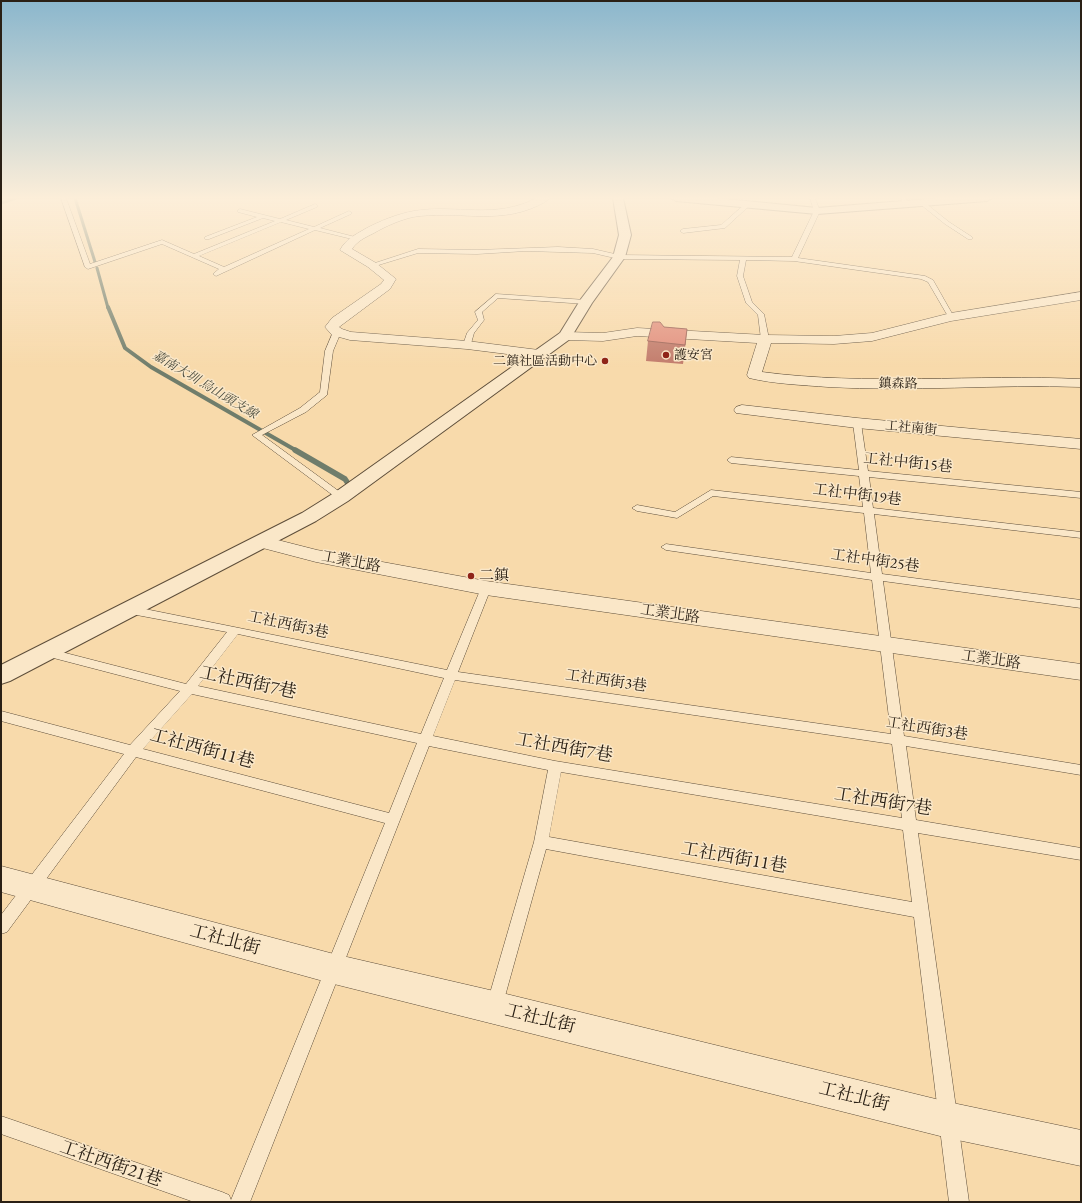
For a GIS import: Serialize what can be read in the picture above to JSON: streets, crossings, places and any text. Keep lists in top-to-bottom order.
{
  "streets": {
    "street": [
      "鎮森路",
      "工社南街",
      "工業北路",
      "工社北街"
    ],
    "lane": [
      "工社中街15巷",
      "工社中街19巷",
      "工社中街25巷",
      "工社西街3巷",
      "工社西街7巷",
      "工社西街11巷",
      "工社西街21巷"
    ]
  },
  "water": ["嘉南大圳 烏山頭支線"],
  "places": ["護安宮", "二鎮社區活動中心", "二鎮"]
}
